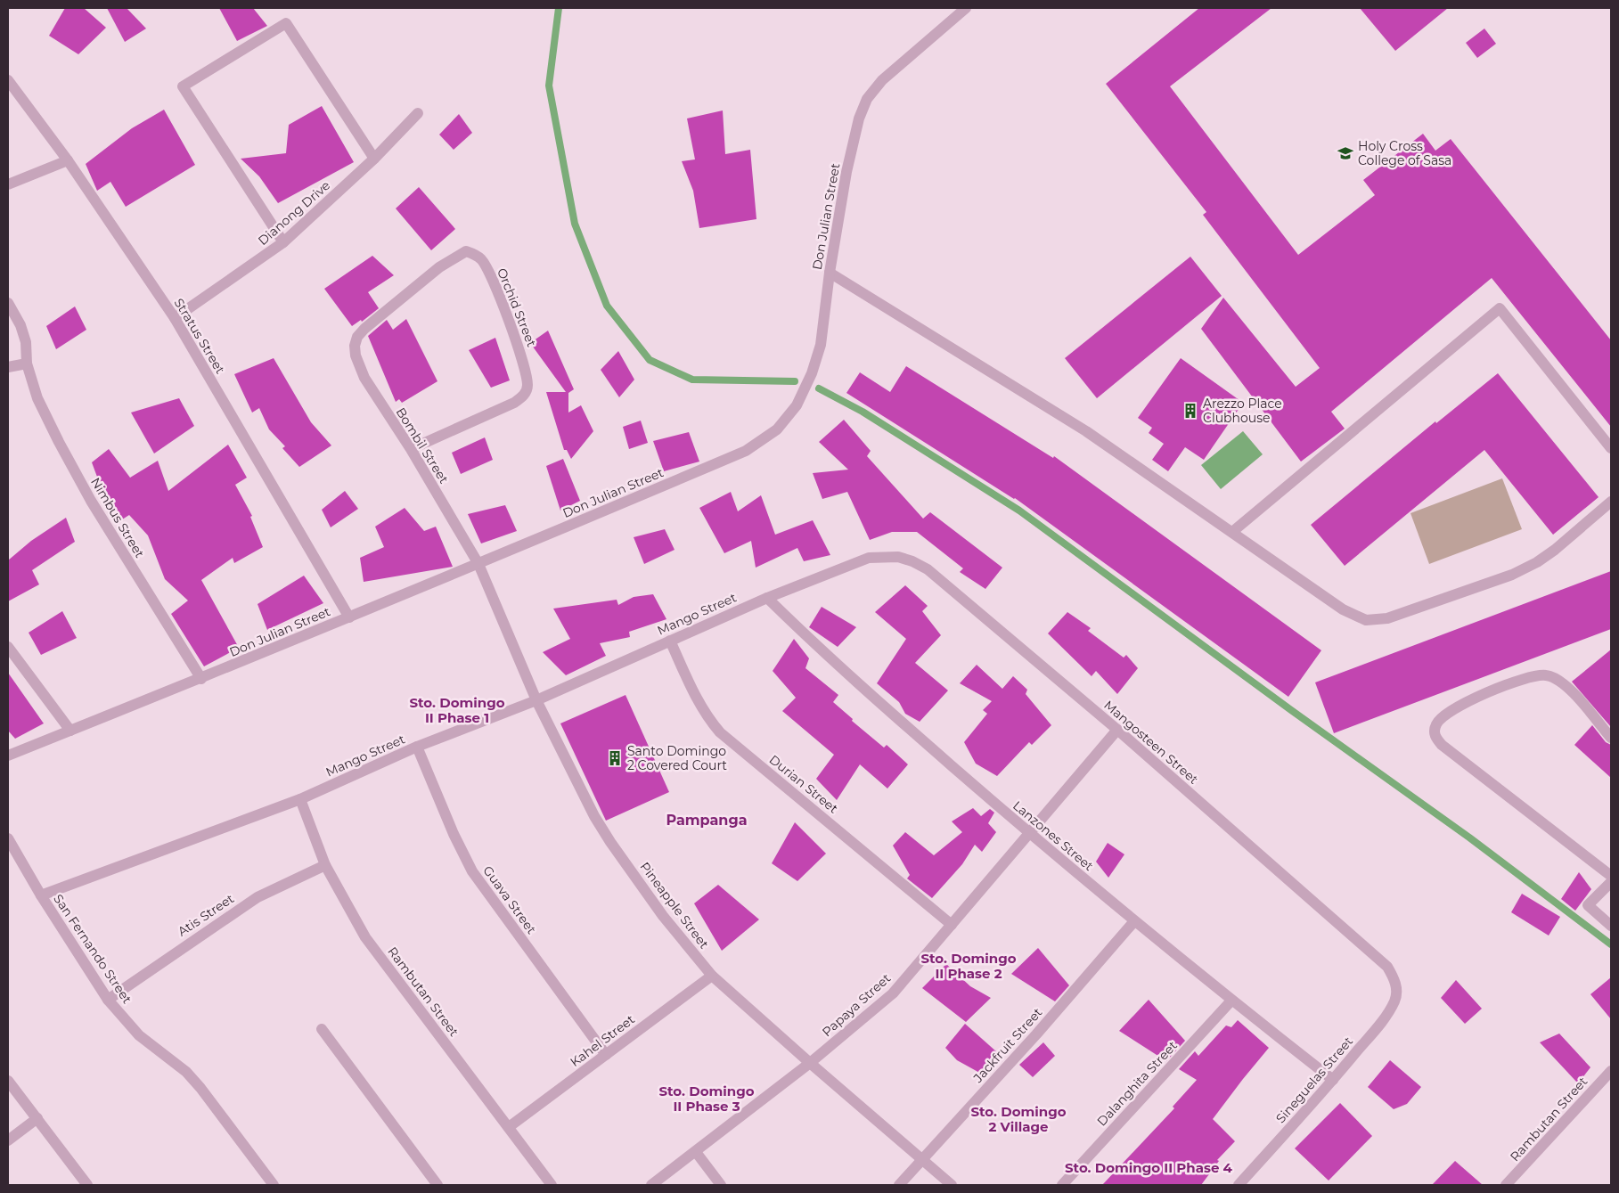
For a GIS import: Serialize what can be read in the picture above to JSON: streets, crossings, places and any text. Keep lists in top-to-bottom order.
{
  "streets": {
    "street": [
      "Dianong Drive",
      "Don Julian Street",
      "Orchid Street",
      "Stratus Street",
      "Bombil Street",
      "Nimbus Street",
      "Mango Street",
      "Mangosteen Street",
      "Durian Street",
      "Lanzones Street",
      "Guava Street",
      "Pineapple Street",
      "Atis Street",
      "San Fernando Street",
      "Rambutan Street",
      "Papaya Street",
      "Kahel Street",
      "Jackfruit Street",
      "Sineguelas Street",
      "Dalanghita Street"
    ]
  },
  "crossings": [
    ["Dianong Drive", "Stratus Street"],
    ["Don Julian Street", "Stratus Street"],
    ["Don Julian Street", "Bombil Street"],
    ["Don Julian Street", "Nimbus Street"],
    ["Don Julian Street", "Pineapple Street"],
    ["Orchid Street", "Bombil Street"],
    ["Bombil Street", "Pineapple Street"],
    ["Mango Street", "Mangosteen Street"],
    ["Mango Street", "Durian Street"],
    ["Mango Street", "Lanzones Street"],
    ["Mango Street", "Guava Street"],
    ["Mango Street", "Pineapple Street"],
    ["Mango Street", "San Fernando Street"],
    ["Mango Street", "Rambutan Street"],
    ["Mangosteen Street", "Papaya Street"],
    ["Mangosteen Street", "Sineguelas Street"],
    ["Durian Street", "Papaya Street"],
    ["Lanzones Street", "Papaya Street"],
    ["Lanzones Street", "Jackfruit Street"],
    ["Lanzones Street", "Sineguelas Street"],
    ["Lanzones Street", "Dalanghita Street"],
    ["Guava Street", "Kahel Street"],
    ["Pineapple Street", "Papaya Street"],
    ["Pineapple Street", "Kahel Street"],
    ["Pineapple Street", "Jackfruit Street"],
    ["Atis Street", "San Fernando Street"],
    ["Atis Street", "Rambutan Street"],
    ["Rambutan Street", "Kahel Street"]
  ],
  "districts": [
    "Sto. Domingo II Phase 1",
    "Pampanga",
    "Sto. Domingo II Phase 2",
    "Sto. Domingo II Phase 3",
    "Sto. Domingo 2 Village",
    "Sto. Domingo II Phase 4"
  ],
  "places": {
    "school or university": ["Holy Cross College of Sasa"],
    "building": ["Arezzo Place Clubhouse", "Santo Domingo 2 Covered Court"]
  }
}
